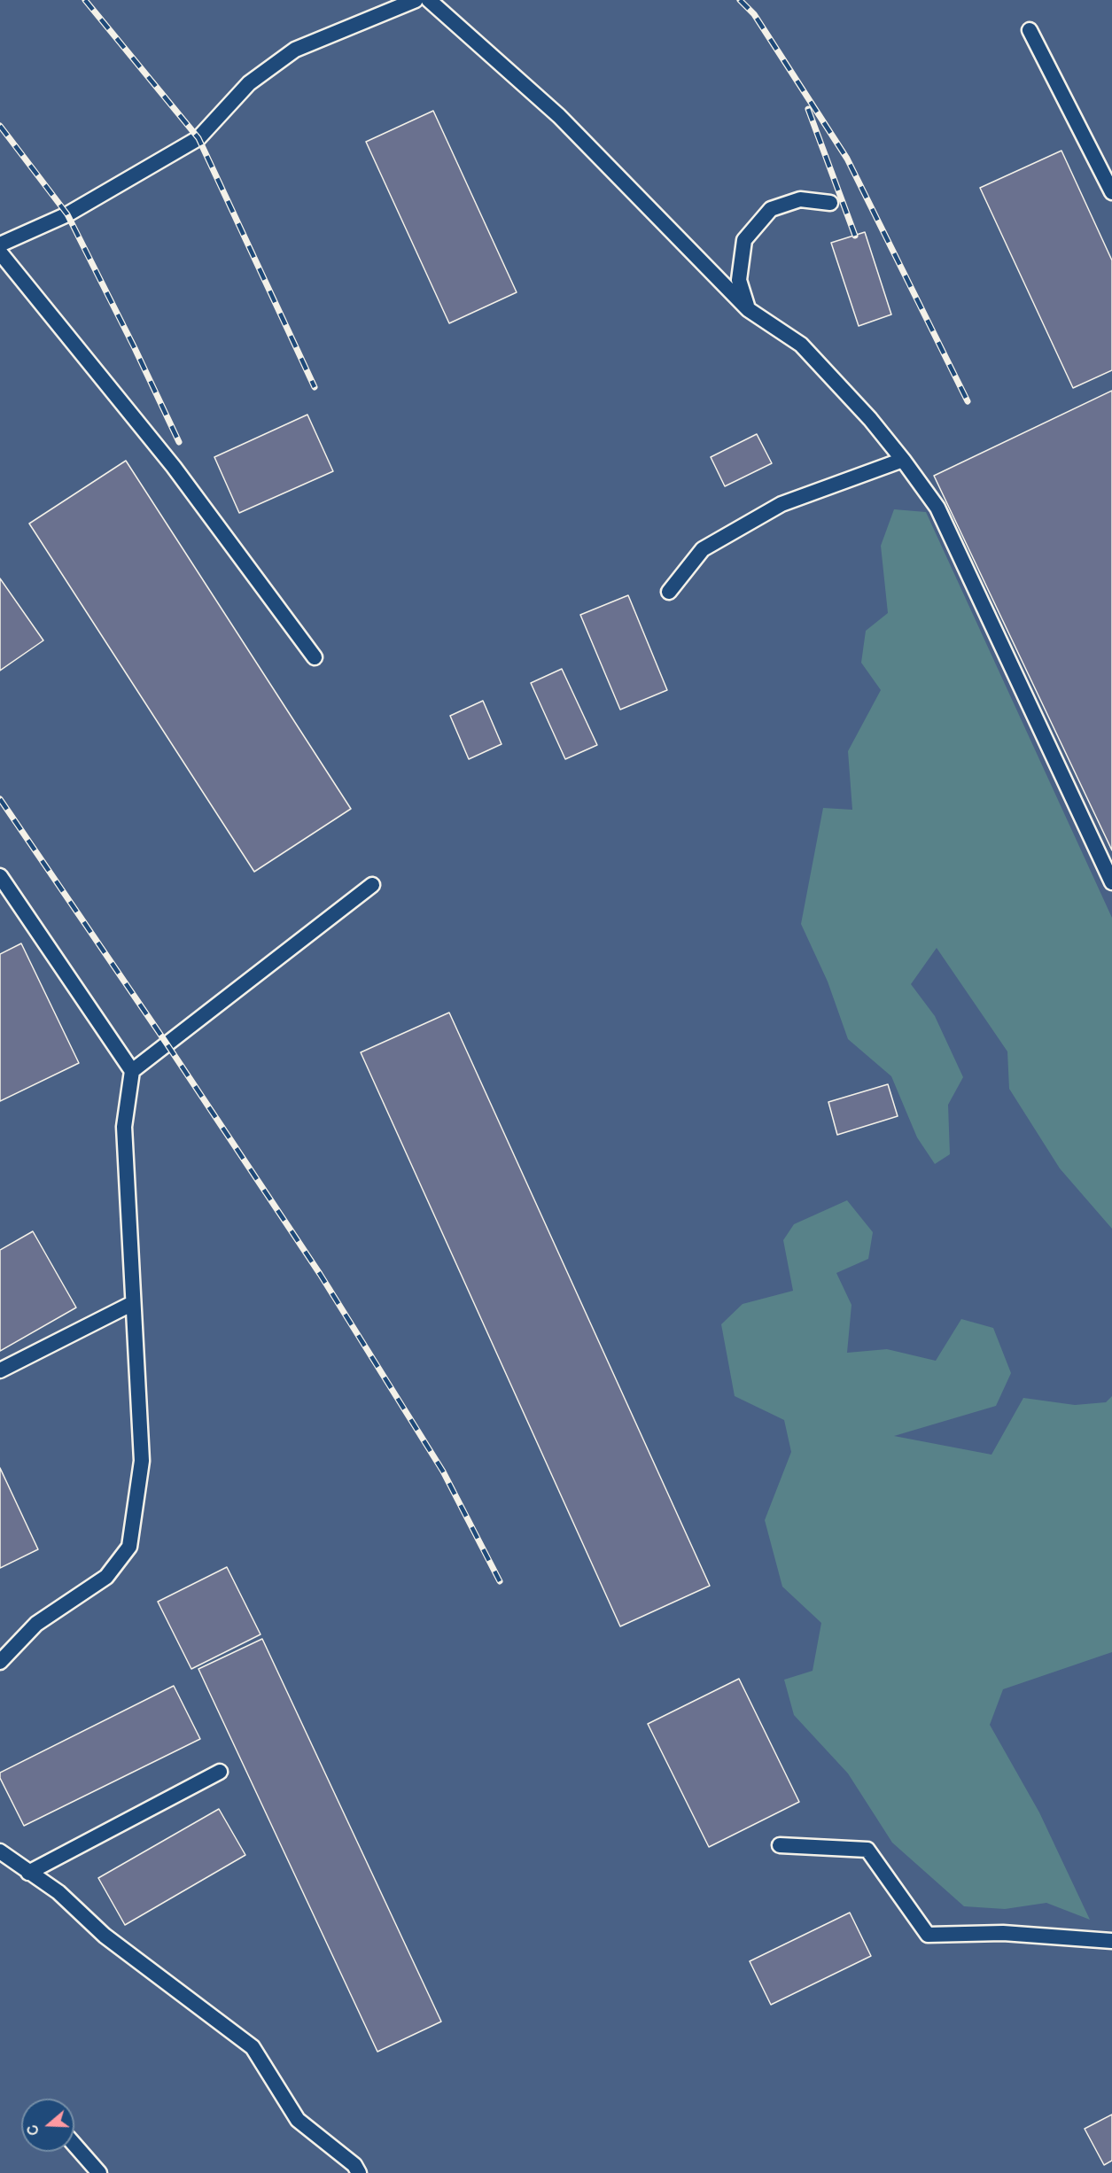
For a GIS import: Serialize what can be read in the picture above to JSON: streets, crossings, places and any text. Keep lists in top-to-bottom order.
{
  "north": "left"
}
